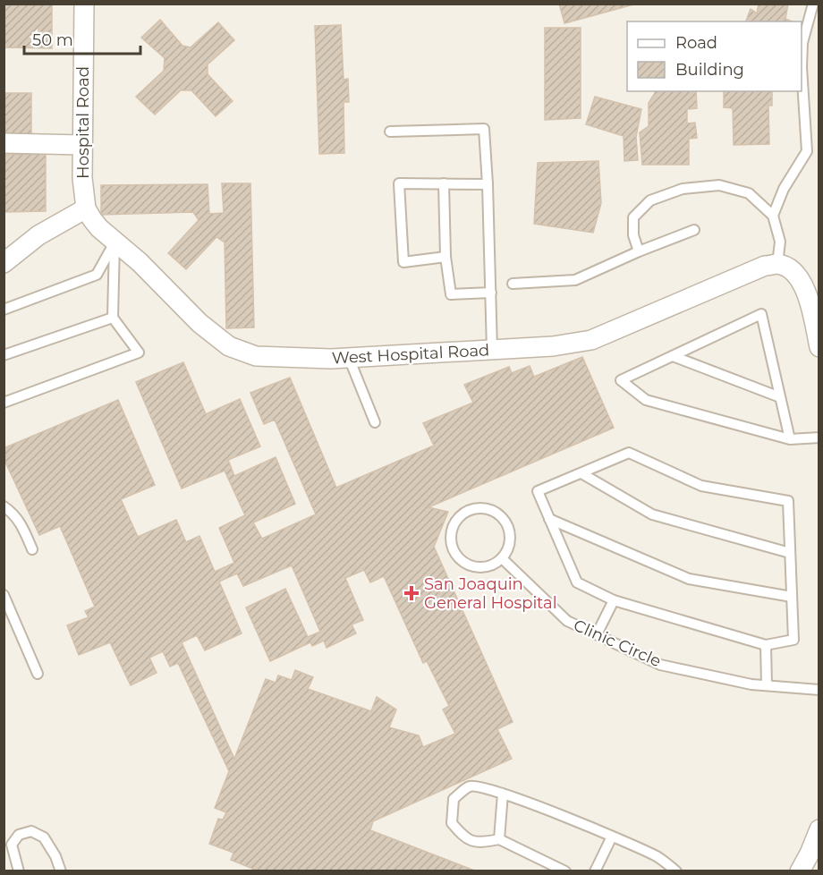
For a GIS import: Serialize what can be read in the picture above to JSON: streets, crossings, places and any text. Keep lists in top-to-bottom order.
{
  "streets": {
    "street": ["Hospital Road", "West Hospital Road"],
    "lane": ["Clinic Circle"]
  },
  "crossings": [
    ["Hospital Road", "West Hospital Road"]
  ],
  "places": {
    "health": ["San Joaquin General Hospital"]
  },
  "legend": ["Road", "Building"],
  "scale_bar": "50 m"
}
